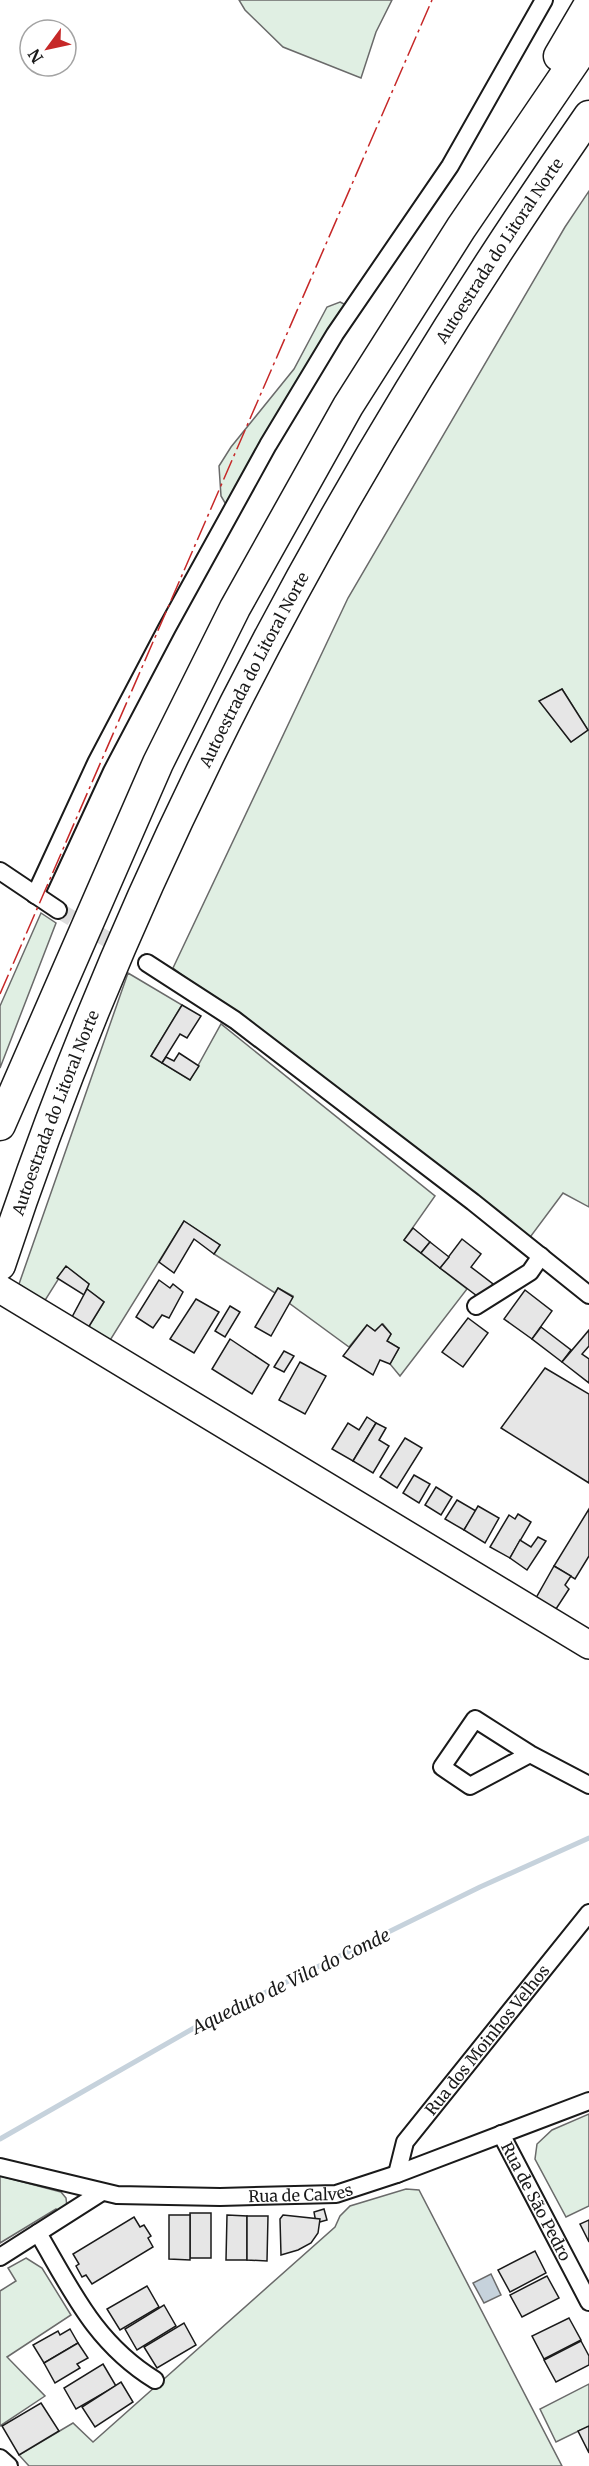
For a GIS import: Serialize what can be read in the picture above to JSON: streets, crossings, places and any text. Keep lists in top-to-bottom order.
{
  "streets": {
    "highway": ["Autoestrada do Litoral Norte"],
    "street": ["Rua dos Moinhos Velhos", "Rua de Calves", "Rua de São Pedro"]
  },
  "crossings": [
    ["Rua dos Moinhos Velhos", "Rua de Calves"],
    ["Rua de Calves", "Rua de São Pedro"]
  ],
  "water": ["Aqueduto de Vila do Conde"],
  "north": "bottom left"
}
